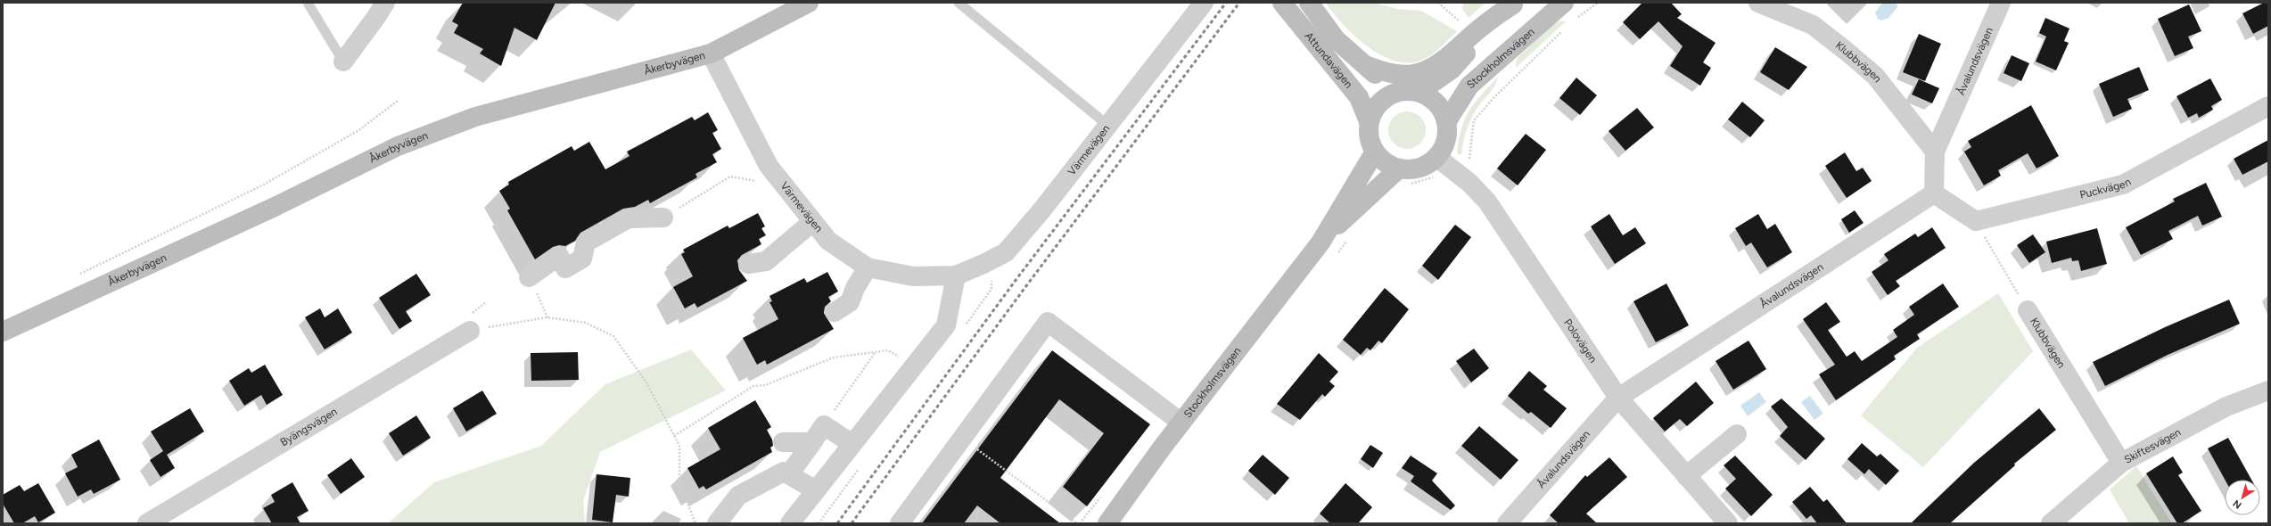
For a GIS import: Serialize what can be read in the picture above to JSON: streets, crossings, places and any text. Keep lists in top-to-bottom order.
{
  "streets": {
    "main road": ["Stockholmsvägen", "Attundavägen", "Åkerbyvägen"],
    "street": [
      "Åvalundsvägen",
      "Klubbvägen",
      "Värmevägen",
      "Puckvägen",
      "Polovägen",
      "Byängsvägen",
      "Skiftesvägen"
    ]
  },
  "crossings": [
    ["Stockholmsvägen", "Attundavägen"],
    ["Stockholmsvägen", "Polovägen"],
    ["Attundavägen", "Polovägen"],
    ["Åvalundsvägen", "Klubbvägen"],
    ["Åvalundsvägen", "Polovägen"],
    ["Åkerbyvägen", "Värmevägen"],
    ["Klubbvägen", "Puckvägen"],
    ["Klubbvägen", "Skiftesvägen"]
  ],
  "north": "bottom left"
}
